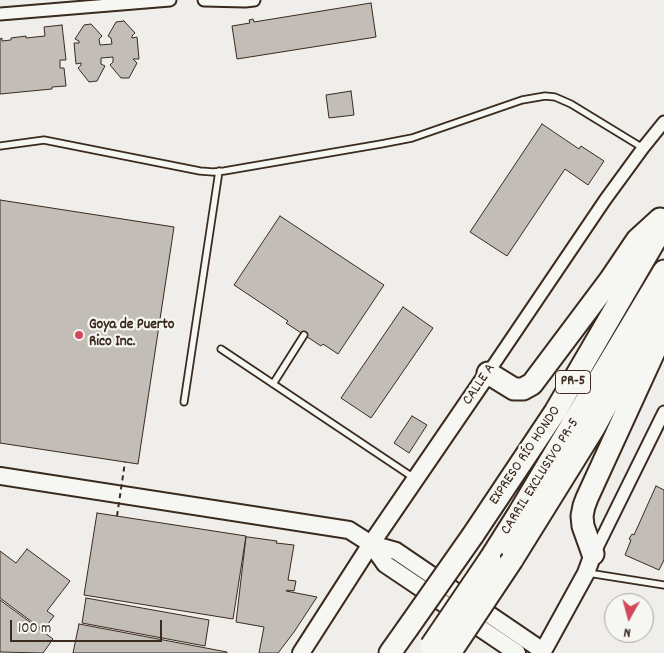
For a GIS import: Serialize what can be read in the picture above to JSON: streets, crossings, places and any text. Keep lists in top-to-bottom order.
{
  "streets": {
    "highway": ["PR-5", "EXPRESO RÍO HONDO", "CARRIL EXCLUSIVO PR-5"],
    "street": ["CALLE A"]
  },
  "crossings": [
    ["PR-5", "CARRIL EXCLUSIVO PR-5"]
  ],
  "places": ["Goya de Puerto Rico Inc."],
  "scale_bar": "100 m",
  "north": "bottom"
}
